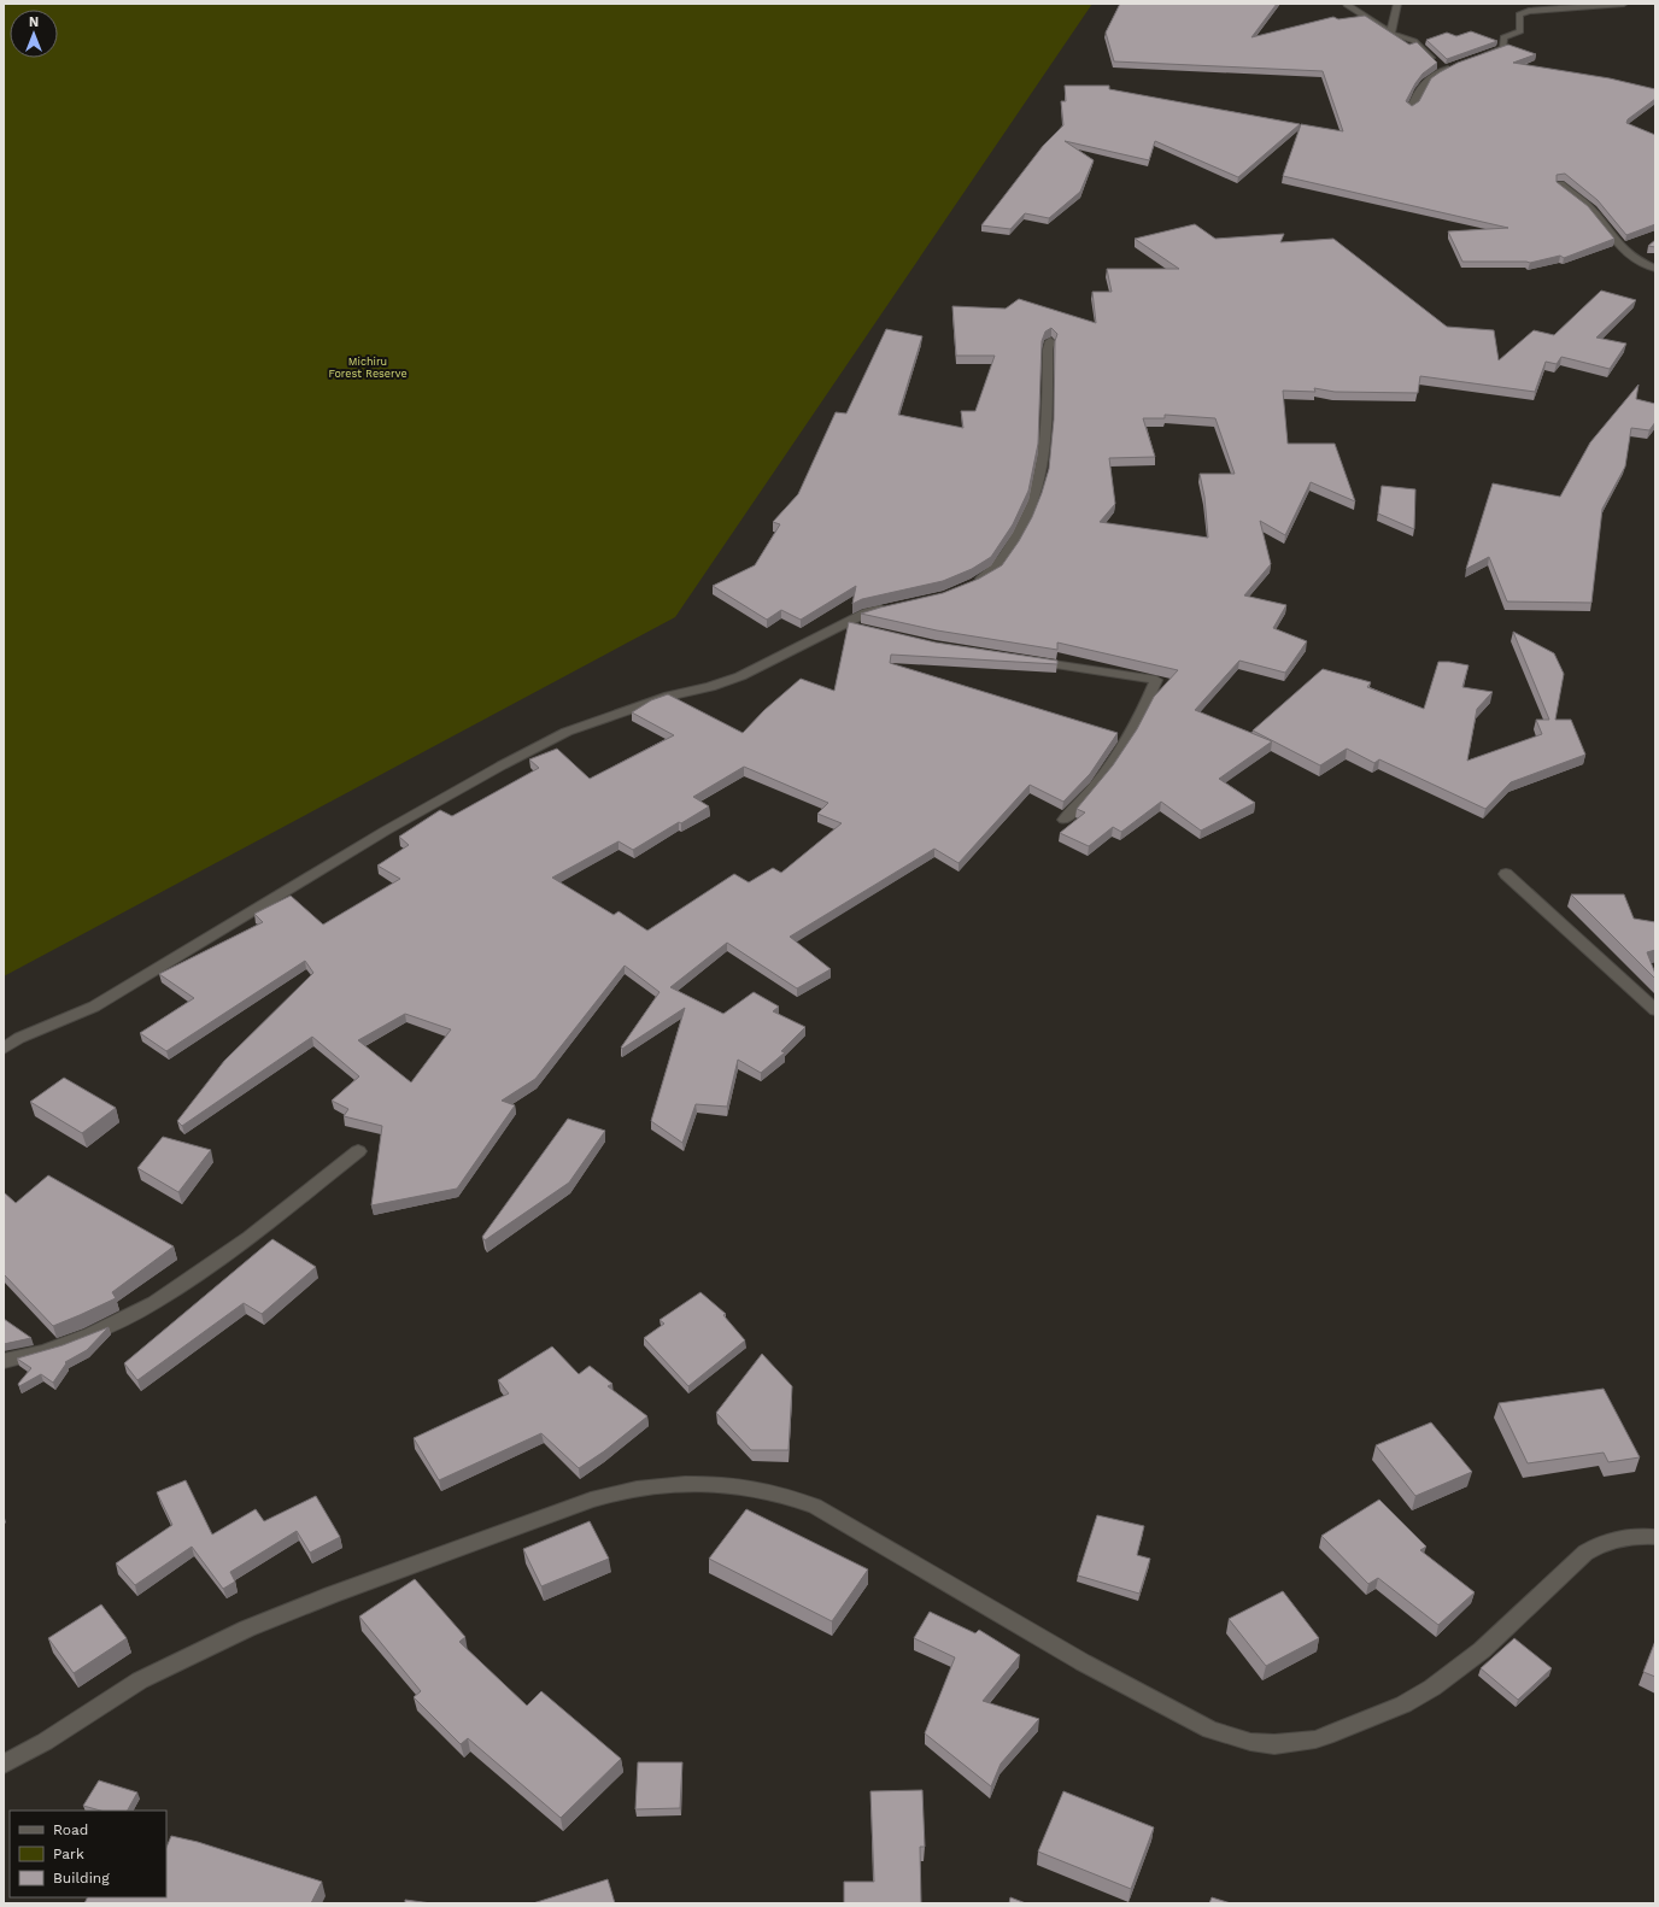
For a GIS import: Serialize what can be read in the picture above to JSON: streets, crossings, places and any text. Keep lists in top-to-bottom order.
{
  "parks": ["Michiru Forest Reserve"],
  "legend": ["Road", "Park", "Building"],
  "north": "top"
}
